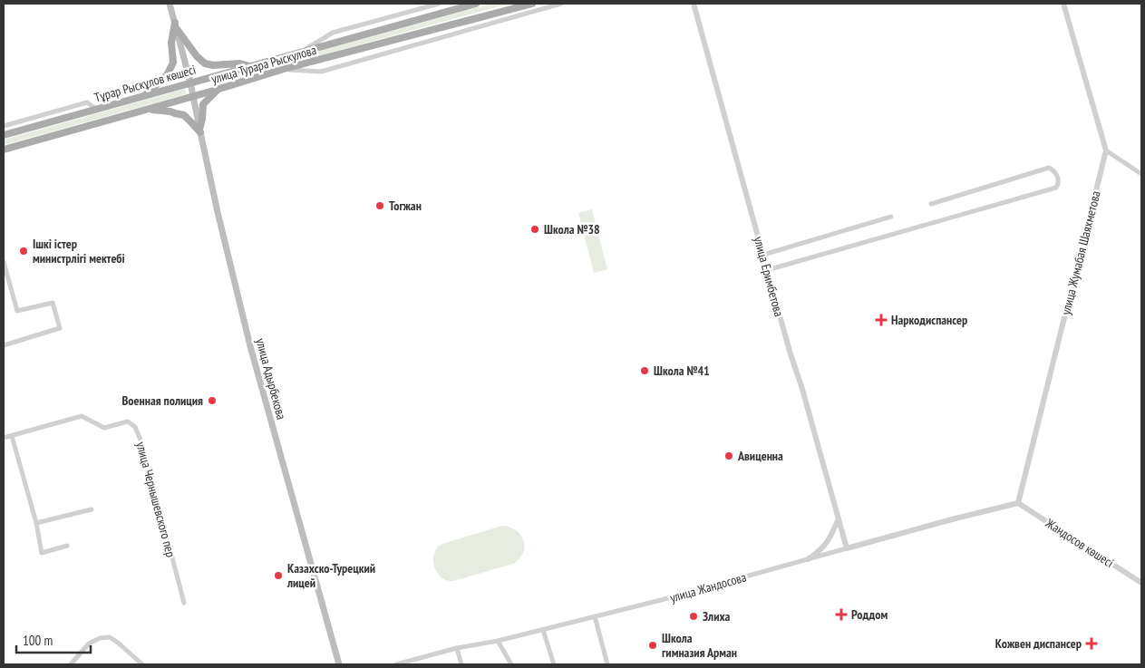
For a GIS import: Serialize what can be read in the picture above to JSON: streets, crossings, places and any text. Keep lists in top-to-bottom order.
{
  "streets": {
    "main road": ["улица Турара Рыскулова", "Тұрар Рыскұлов көшесі", "улица Адырбекова"],
    "street": [
      "улица Жумабая Шаяхметова",
      "улица Еримбетова",
      "улица Чернышевского пер",
      "Жандосов көшесі",
      "улица Жандосова"
    ]
  },
  "crossings": [
    ["улица Турара Рыскулова", "улица Адырбекова"],
    ["Тұрар Рыскұлов көшесі", "улица Адырбекова"],
    ["улица Жумабая Шаяхметова", "Жандосов көшесі"],
    ["улица Жумабая Шаяхметова", "улица Жандосова"],
    ["улица Еримбетова", "улица Жандосова"],
    ["Жандосов көшесі", "улица Жандосова"]
  ],
  "places": {
    "other": [
      "Тогжан",
      "Школа №38",
      "Ішкі істер министрлігі мектебі",
      "Школа №41",
      "Военная полиция",
      "Авиценна",
      "Казахско-Турецкий лицей",
      "Злиха",
      "Школа гимназия Арман"
    ],
    "health": ["Наркодиспансер", "Роддом", "Кожвен диспансер"]
  },
  "scale_bar": "100 m"
}
